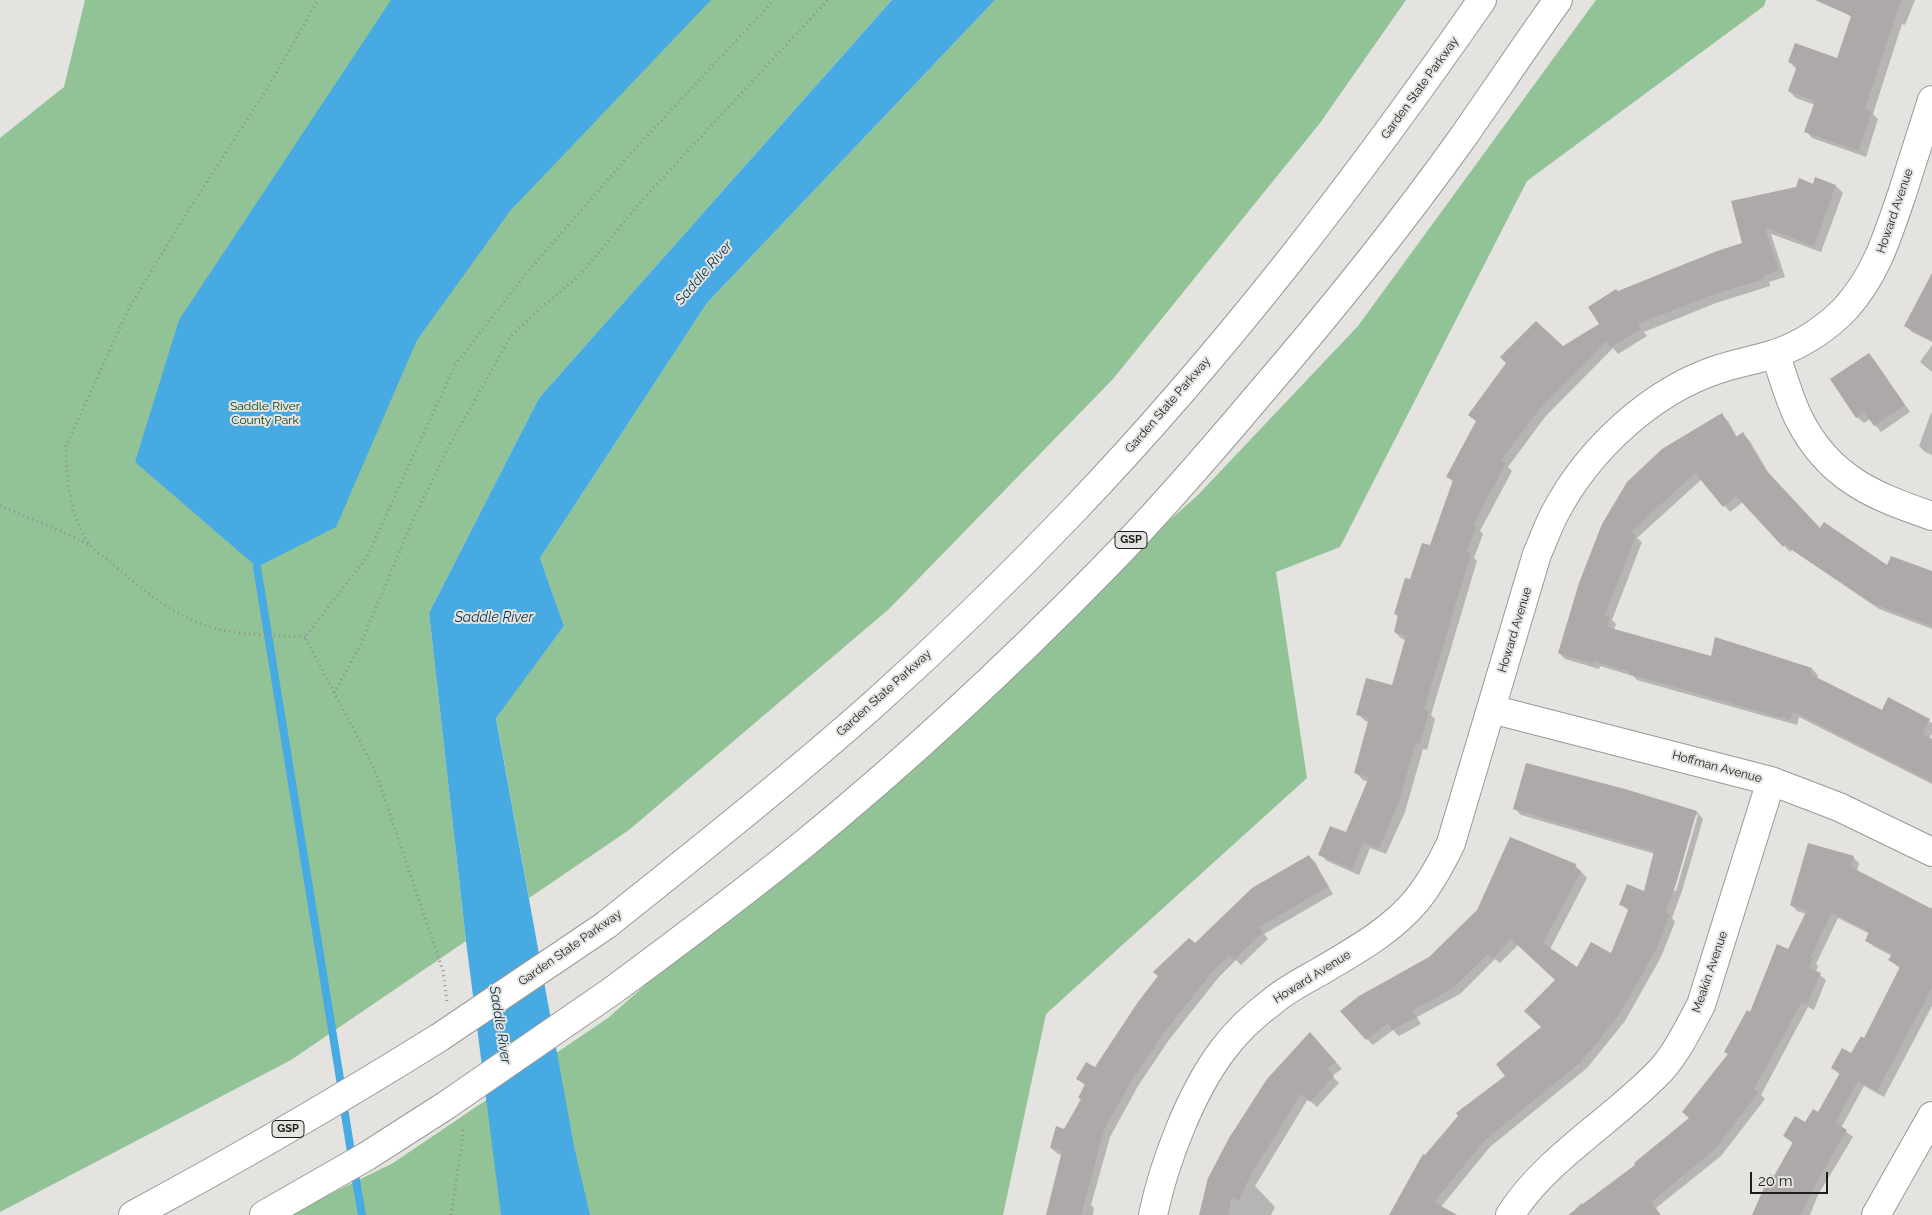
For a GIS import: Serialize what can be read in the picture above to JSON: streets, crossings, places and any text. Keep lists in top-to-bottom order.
{
  "streets": {
    "main road": [
      "Garden State Parkway",
      "Howard Avenue",
      "GSP",
      "Hoffman Avenue",
      "Meakin Avenue"
    ]
  },
  "crossings": [
    ["Howard Avenue", "Hoffman Avenue"],
    ["Hoffman Avenue", "Meakin Avenue"]
  ],
  "water": ["Saddle River"],
  "parks": ["Saddle River County Park"],
  "scale_bar": "20 m"
}
